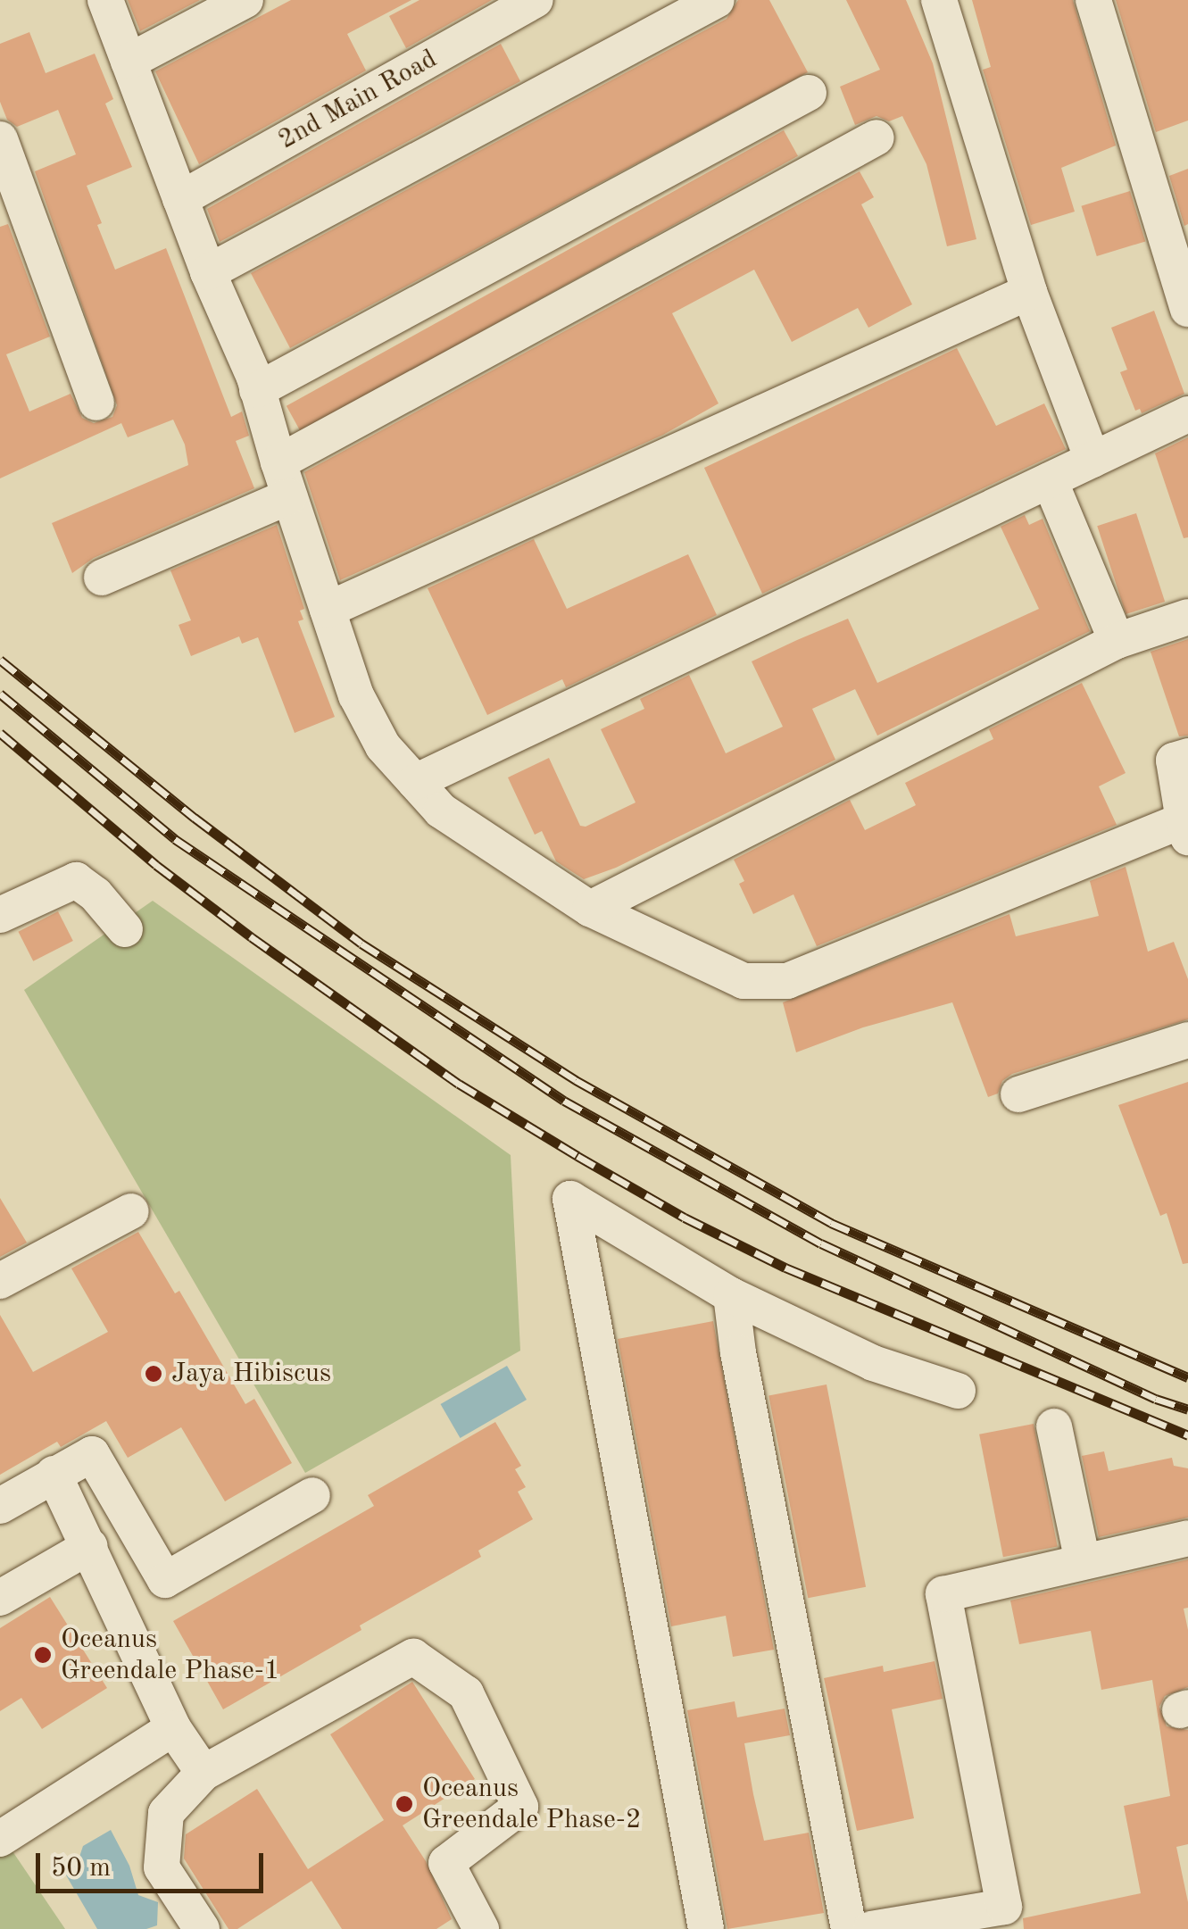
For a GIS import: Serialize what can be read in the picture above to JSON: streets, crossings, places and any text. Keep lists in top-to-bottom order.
{
  "streets": {
    "street": ["2nd Main Road"]
  },
  "places": ["Jaya Hibiscus", "Oceanus Greendale Phase-1", "Oceanus Greendale Phase-2"],
  "scale_bar": "50 m"
}
